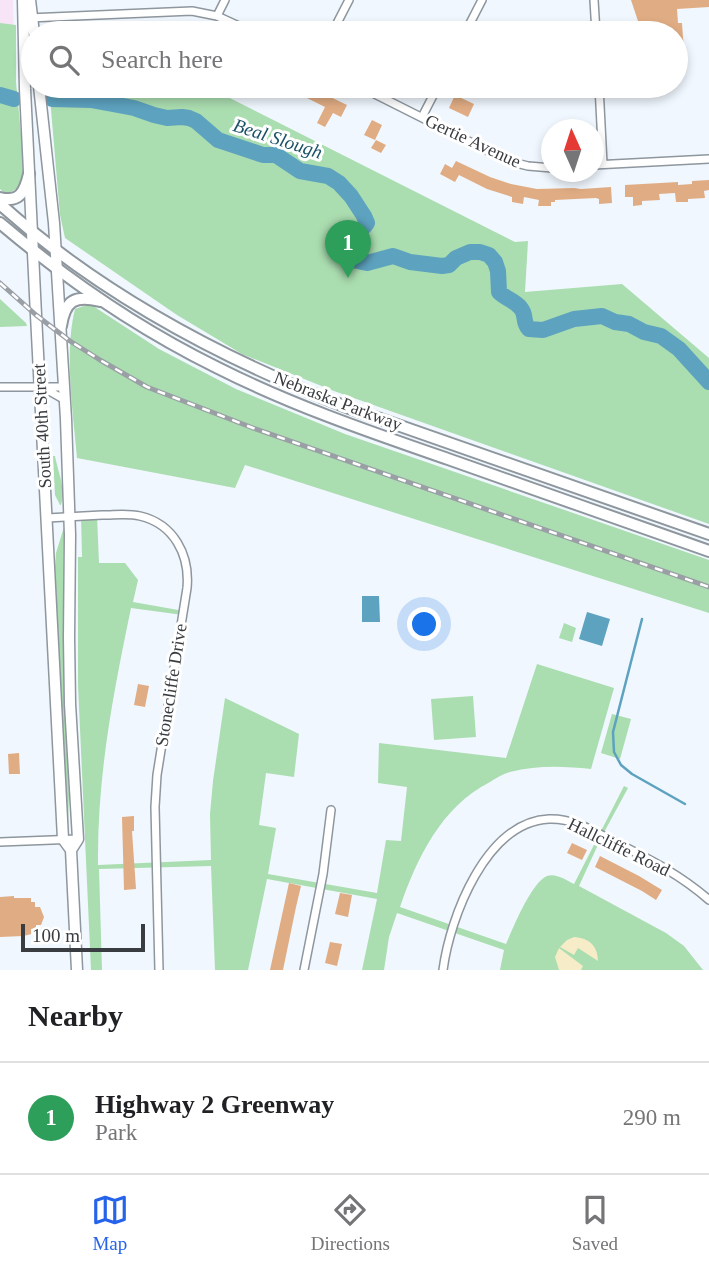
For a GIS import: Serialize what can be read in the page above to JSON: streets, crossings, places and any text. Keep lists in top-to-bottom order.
{
  "streets": {
    "main road": ["Nebraska Parkway", "South 40th Street"],
    "street": ["Gertie Avenue", "Stonecliffe Drive", "Hallcliffe Road"]
  },
  "crossings": [
    ["Nebraska Parkway", "South 40th Street"],
    ["South 40th Street", "Stonecliffe Drive"]
  ],
  "water": ["Beal Slough"],
  "scale_bar": "100 m",
  "north": "top",
  "page": {
    "search": "Search here",
    "pins": "1",
    "scale": "100 m",
    "heading": "Nearby",
    "list": [
      {
        "mark": "1",
        "name": "Highway 2 Greenway",
        "note": "Park",
        "value": "290 m"
      }
    ],
    "nav": ["Map", "Directions", "Saved"]
  }
}
